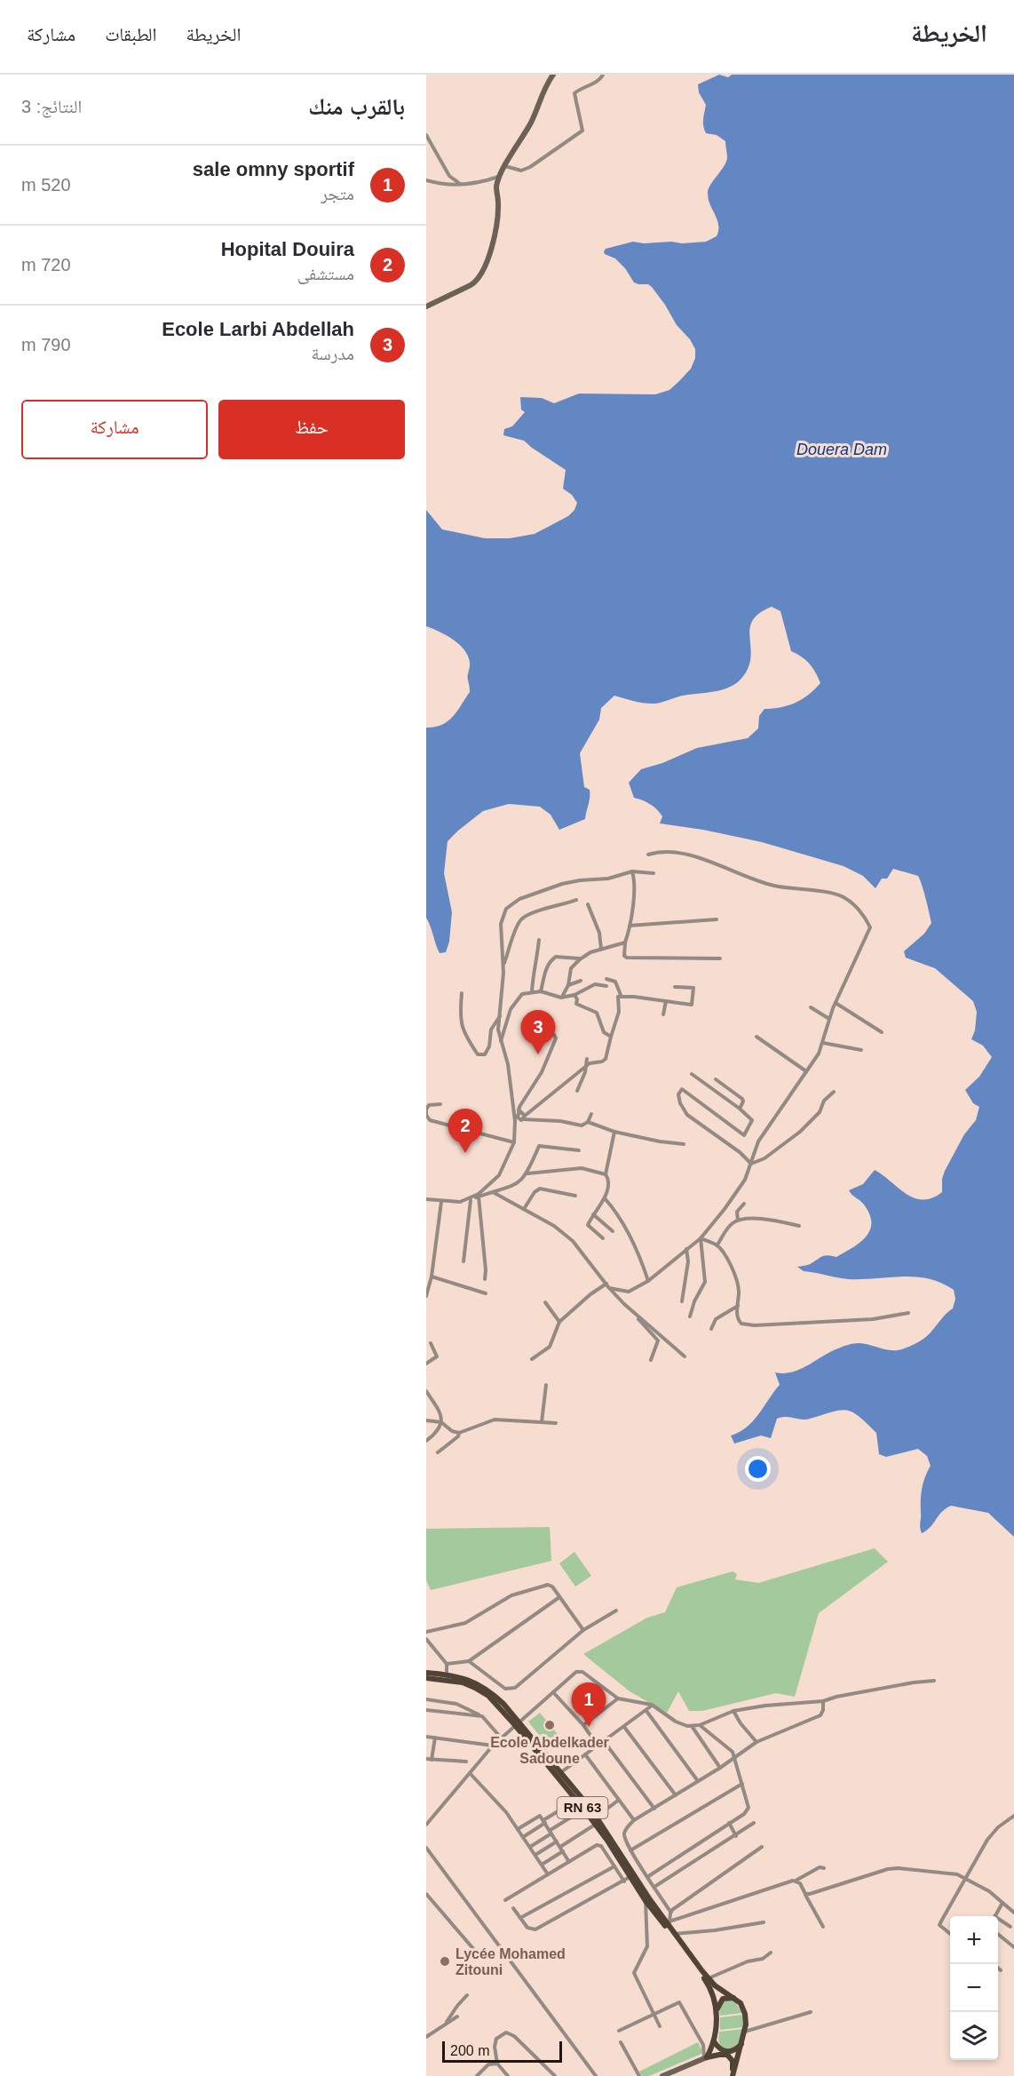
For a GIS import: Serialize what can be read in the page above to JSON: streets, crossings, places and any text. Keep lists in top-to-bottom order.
{
  "streets": {
    "main road": ["RN 63"]
  },
  "water": ["Douera Dam"],
  "places": ["Ecole Abdelkader Sadoune", "Lycée Mohamed Zitouni"],
  "scale_bar": "200 m",
  "page": {
    "header": "الخريطة",
    "nav": ["الخريطة", "الطبقات", "مشاركة"],
    "heading": ["بالقرب منك", "النتائج: 3"],
    "list": [
      {
        "mark": "1",
        "name": "sale omny sportif",
        "note": "متجر",
        "value": "520 m"
      },
      {
        "mark": "2",
        "name": "Hopital Douira",
        "note": "مستشفى",
        "value": "720 m"
      },
      {
        "mark": "3",
        "name": "Ecole Larbi Abdellah",
        "note": "مدرسة",
        "value": "790 m"
      }
    ],
    "buttons": ["حفظ", "مشاركة"],
    "pins": ["3", "2", "1"],
    "map_buttons": ["+", "−"],
    "scale": "200 m"
  }
}
